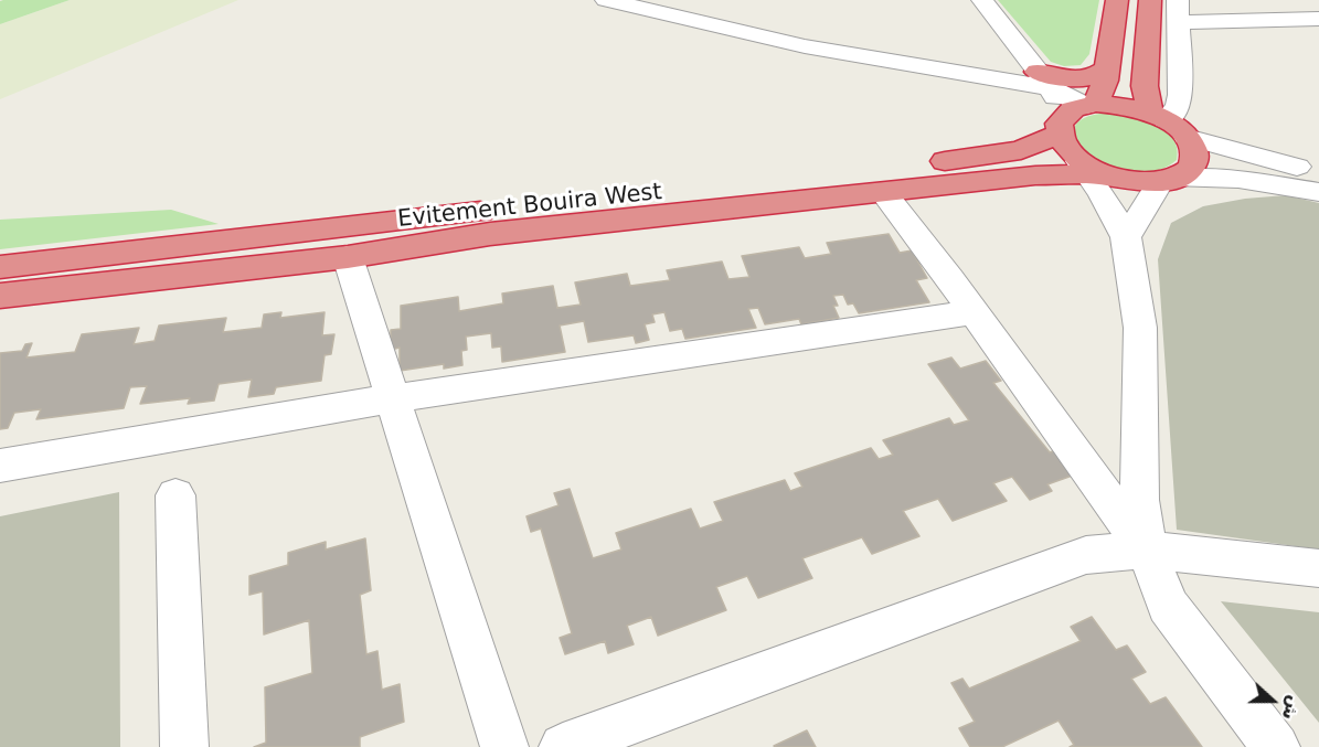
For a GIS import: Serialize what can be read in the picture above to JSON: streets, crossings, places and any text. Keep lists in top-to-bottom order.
{
  "streets": {
    "highway": ["Evitement Bouira West"]
  },
  "north": "right"
}
